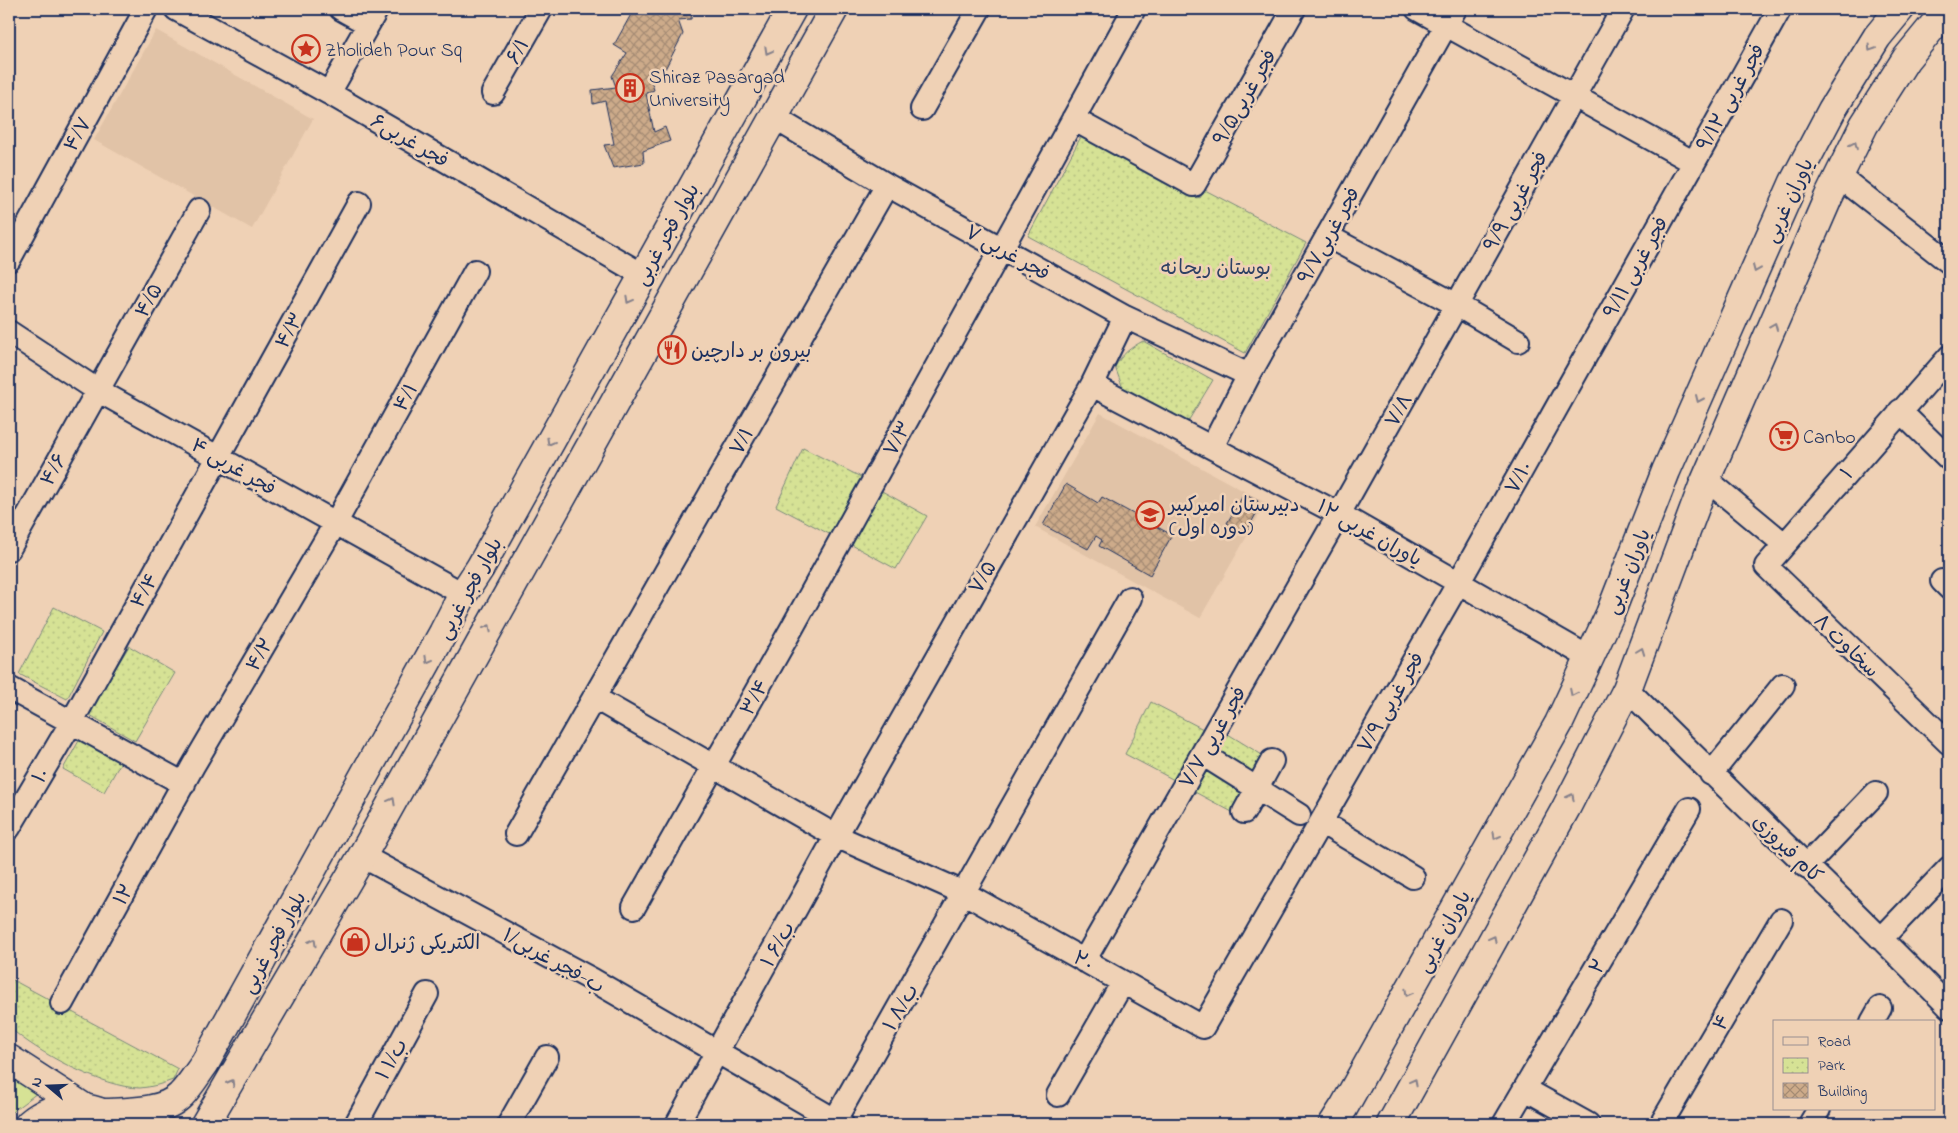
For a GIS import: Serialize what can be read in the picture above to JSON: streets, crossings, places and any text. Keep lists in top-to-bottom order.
{
  "streets": {
    "main road": ["یاوران غربی", "بلوار فجر غربی"],
    "street": [
      "۶/۱",
      "فجر غربی۹/۵",
      "۹/۱۲ فجر غربی",
      "۴/۷",
      "فجر غربی۶",
      "۹/۹ فجر غربی",
      "فجر غربی۹/۷",
      "۷ فجر غربی",
      "۹/۱۱ فجر غربی",
      "۴/۵",
      "۴/۳",
      "۴/۱",
      "۷/۸",
      "۷/۳",
      "۷/۱",
      "۴ فجر غربی",
      "۴/۶",
      "۱",
      "۷/۱۰",
      "۱۲ یاوران غربی",
      "۷/۵",
      "۴/۴",
      "سخاوت ۸",
      "۴/۲",
      "۳/۴",
      "۷/۹ فجر غربی",
      "۷/۷ فجر غربی",
      "۱۰",
      "کام فیروزی",
      "۱۲",
      "۱ ب/۶",
      "۱/ب-فجر غربی",
      "۲۰",
      "۲",
      "۱ ب/۸",
      "۴",
      "۱ ب/۱"
    ]
  },
  "crossings": [
    ["فجر غربی۹/۵", "۷/۳"],
    ["۹/۱۲ فجر غربی", "۹/۱۱ فجر غربی"],
    ["فجر غربی۶", "بلوار فجر غربی"],
    ["یاوران غربی", "۱۲ یاوران غربی"],
    ["یاوران غربی", "کام فیروزی"],
    ["۹/۹ فجر غربی", "۷/۸"],
    ["بلوار فجر غربی", "۷ فجر غربی"],
    ["بلوار فجر غربی", "۴ فجر غربی"],
    ["بلوار فجر غربی", "۱/ب-فجر غربی"],
    ["فجر غربی۹/۷", "۷ فجر غربی"],
    ["فجر غربی۹/۷", "۱۲ یاوران غربی"],
    ["۷ فجر غربی", "۷/۳"],
    ["۷ فجر غربی", "۷/۱"],
    ["۷ فجر غربی", "۷/۵"],
    ["۹/۱۱ فجر غربی", "۷/۱۰"],
    ["۴/۵", "۴ فجر غربی"],
    ["۴/۵", "۴/۶"],
    ["۴/۳", "۴ فجر غربی"],
    ["۴/۳", "۴/۴"],
    ["۴/۱", "۴ فجر غربی"],
    ["۴/۱", "۴/۲"],
    ["۷/۸", "۱۲ یاوران غربی"],
    ["۷/۸", "۷/۷ فجر غربی"],
    ["۷/۳", "۳/۴"],
    ["۷/۱", "۲۰"],
    ["۴ فجر غربی", "۴/۶"],
    ["۴ فجر غربی", "۴/۴"],
    ["۴ فجر غربی", "۴/۲"],
    ["۱", "سخاوت ۸"],
    ["۷/۱۰", "۱۲ یاوران غربی"],
    ["۷/۱۰", "۷/۹ فجر غربی"],
    ["۱۲ یاوران غربی", "۷/۵"],
    ["۱۲ یاوران غربی", "۷/۹ فجر غربی"],
    ["۱۲ یاوران غربی", "۷/۷ فجر غربی"],
    ["۷/۵", "۱ ب/۶"],
    ["۷/۵", "۲۰"],
    ["۴/۴", "۱۰"],
    ["۴/۲", "۱۲"],
    ["۳/۴", "۲۰"],
    ["۷/۹ فجر غربی", "۲۰"],
    ["۷/۷ فجر غربی", "۲۰"],
    ["۱ ب/۶", "۱/ب-فجر غربی"],
    ["۱ ب/۶", "۲۰"],
    ["۱/ب-فجر غربی", "۱ ب/۸"],
    ["۲۰", "۱ ب/۸"]
  ],
  "parks": ["بوستان ریحانه"],
  "places": {
    "place": ["Zholideh Pour Sq"],
    "building": ["Shiraz Pasargad University"],
    "restaurant": ["بیرون بر دارچین"],
    "supermarket": ["Canbo"],
    "school or university": ["دبیرستان امیرکبیر (دوره اول)"],
    "shop": ["الکتریکی ژنرال"]
  },
  "legend": ["Road", "Park", "Building"],
  "north": "left"
}
